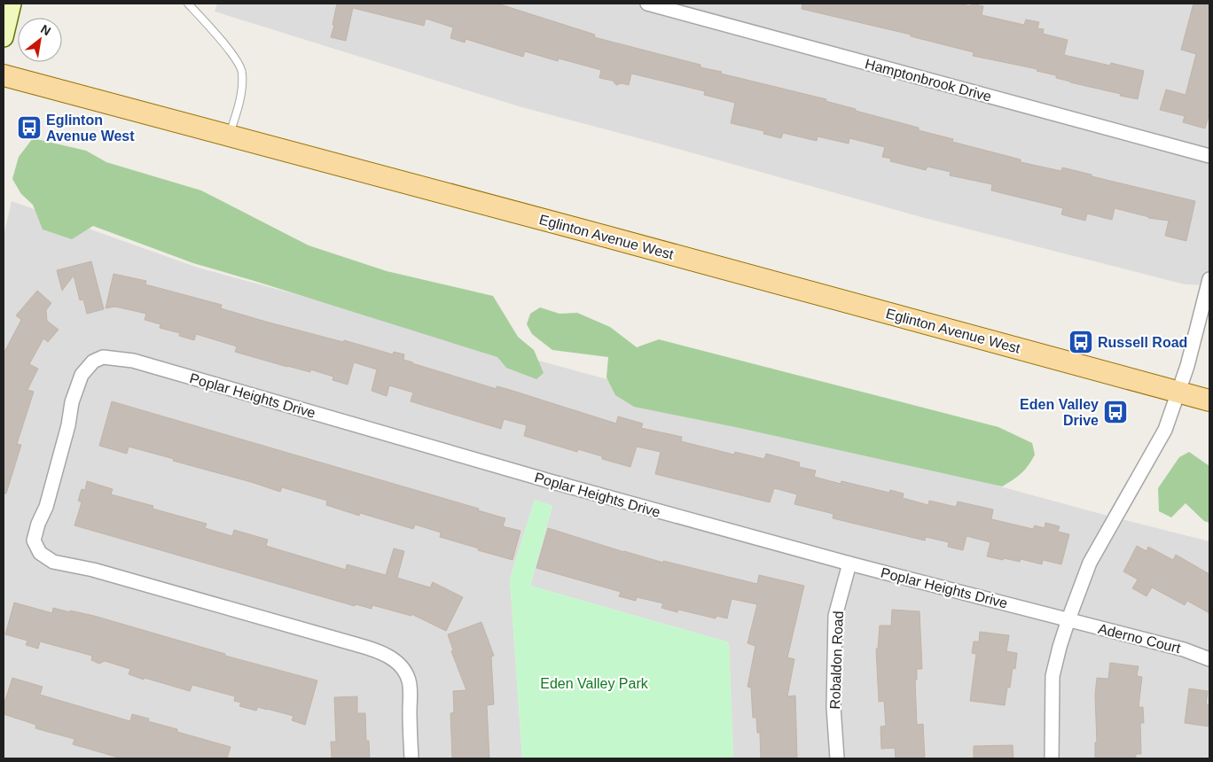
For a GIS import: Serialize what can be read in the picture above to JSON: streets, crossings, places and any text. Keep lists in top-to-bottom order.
{
  "streets": {
    "main road": ["Eglinton Avenue West"],
    "street": [
      "Hamptonbrook Drive",
      "Poplar Heights Drive",
      "Aderno Court",
      "Robaldon Road"
    ]
  },
  "crossings": [
    ["Poplar Heights Drive", "Aderno Court"],
    ["Poplar Heights Drive", "Robaldon Road"]
  ],
  "parks": ["Eden Valley Park"],
  "places": {
    "bus stop": ["Eglinton Avenue West", "Russell Road", "Eden Valley Drive"]
  },
  "north": "top right"
}
